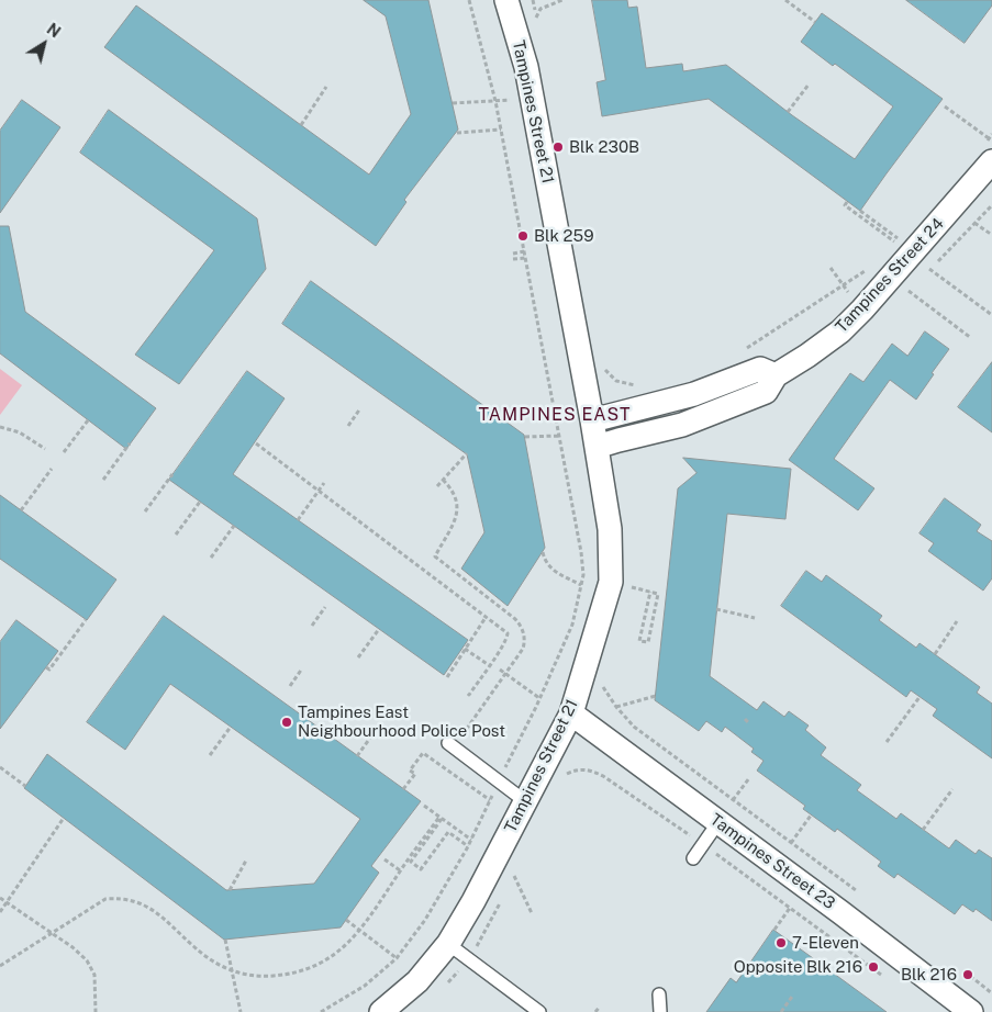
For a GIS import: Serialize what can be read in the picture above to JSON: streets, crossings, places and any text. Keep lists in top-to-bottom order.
{
  "streets": {
    "street": ["Tampines Street 21", "Tampines Street 24", "Tampines Street 23"]
  },
  "crossings": [
    ["Tampines Street 21", "Tampines Street 24"],
    ["Tampines Street 21", "Tampines Street 23"]
  ],
  "districts": ["TAMPINES EAST"],
  "places": [
    "Blk 230B",
    "Blk 259",
    "Tampines East Neighbourhood Police Post",
    "7-Eleven",
    "Opposite Blk 216",
    "Blk 216"
  ],
  "north": "top right"
}
